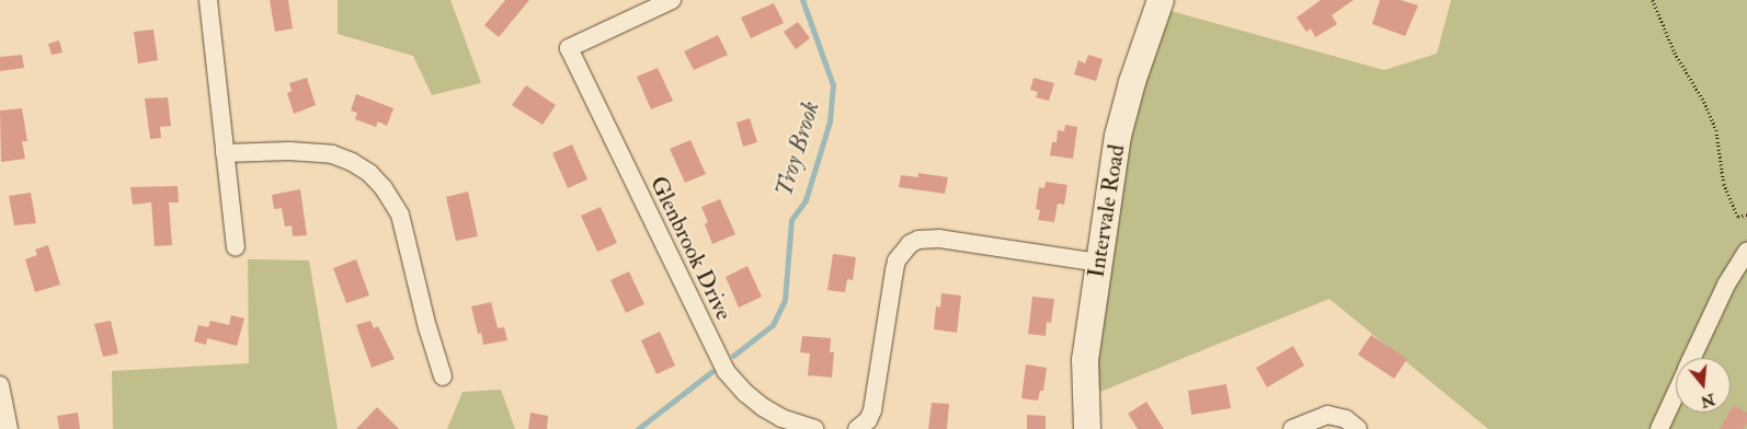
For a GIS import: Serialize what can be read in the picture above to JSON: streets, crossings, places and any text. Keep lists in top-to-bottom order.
{
  "streets": {
    "street": ["Intervale Road", "Glenbrook Drive"]
  },
  "water": ["Troy Brook"],
  "north": "bottom"
}
